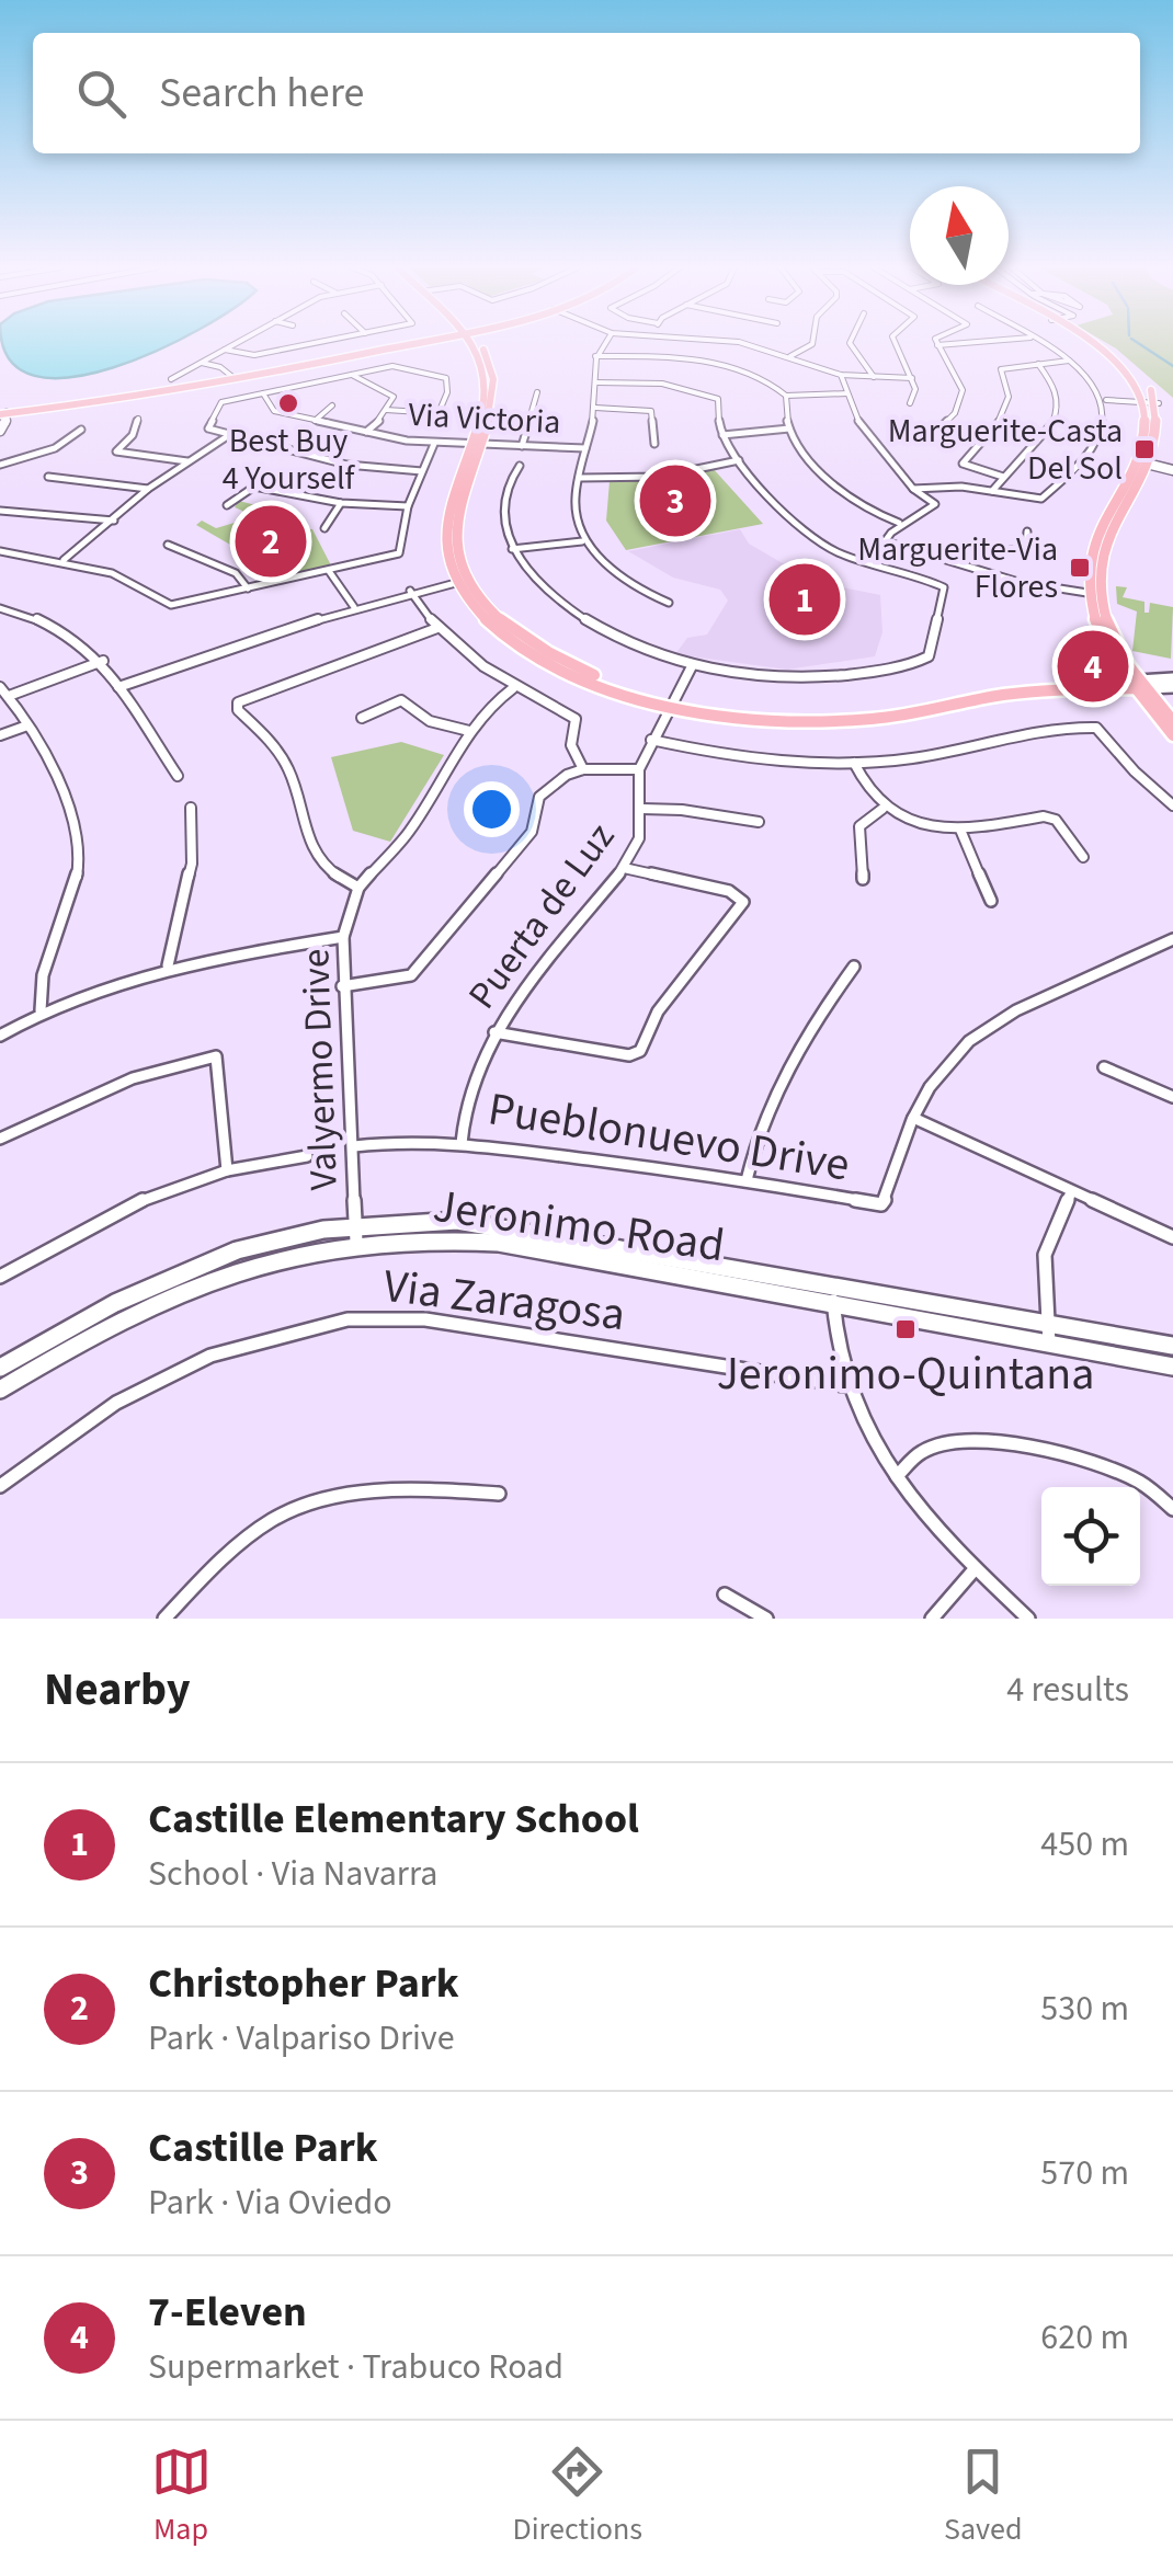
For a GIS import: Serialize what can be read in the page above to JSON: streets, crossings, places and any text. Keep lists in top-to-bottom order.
{
  "streets": {
    "main road": ["Jeronimo Road"],
    "street": [
      "Via Victoria",
      "Puerta de Luz",
      "Valyermo Drive",
      "Pueblonuevo Drive",
      "Via Zaragosa"
    ]
  },
  "crossings": [
    ["Puerta de Luz", "Pueblonuevo Drive"],
    ["Valyermo Drive", "Pueblonuevo Drive"],
    ["Valyermo Drive", "Jeronimo Road"]
  ],
  "places": {
    "other": ["Best Buy 4 Yourself"],
    "transit": ["Marguerite-Casta Del Sol", "Marguerite-Via Flores", "Jeronimo-Quintana"]
  },
  "north": "top",
  "page": {
    "search": "Search here",
    "pins": [
      "3",
      "2",
      "1",
      "4"
    ],
    "heading": ["Nearby", "4 results"],
    "list": [
      {
        "mark": "1",
        "name": "Castille Elementary School",
        "note": "School · Via Navarra",
        "value": "450 m"
      },
      {
        "mark": "2",
        "name": "Christopher Park",
        "note": "Park · Valpariso Drive",
        "value": "530 m"
      },
      {
        "mark": "3",
        "name": "Castille Park",
        "note": "Park · Via Oviedo",
        "value": "570 m"
      },
      {
        "mark": "4",
        "name": "7-Eleven",
        "note": "Supermarket · Trabuco Road",
        "value": "620 m"
      }
    ],
    "nav": ["Map", "Directions", "Saved"]
  }
}
